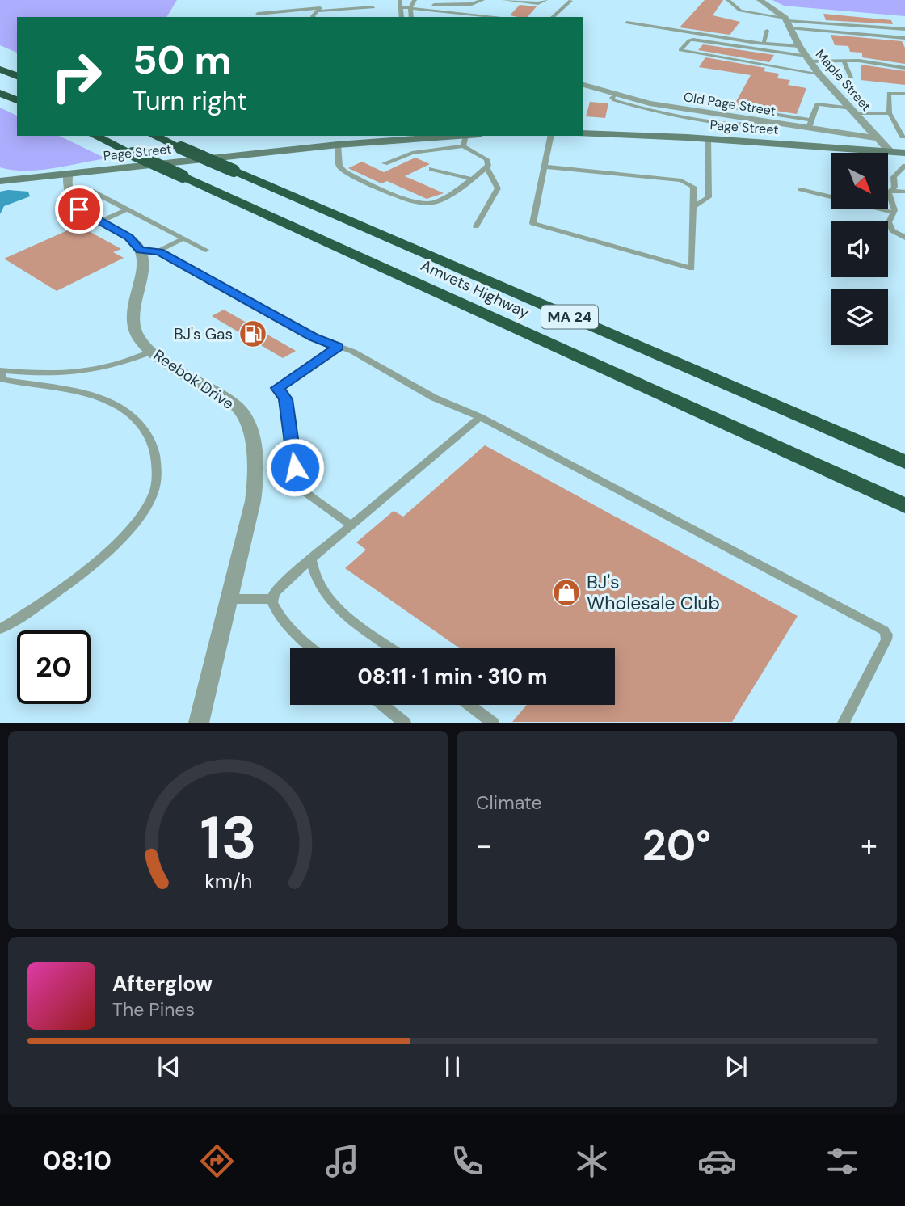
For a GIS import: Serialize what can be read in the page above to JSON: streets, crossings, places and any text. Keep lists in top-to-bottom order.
{
  "streets": {
    "highway": ["Amvets Highway", "MA 24"],
    "main road": ["Page Street"],
    "street": ["Maple Street", "Old Page Street", "Reebok Drive"]
  },
  "crossings": [
    ["Maple Street", "Old Page Street"],
    ["Maple Street", "Page Street"]
  ],
  "places": {
    "fuel station": ["BJ's Gas"],
    "shop": ["BJ's Wholesale Club"]
  },
  "north": "bottom right",
  "page": {
    "turn": ["50 m", "Turn right"],
    "limit": "20",
    "trip": "08:11 · 1 min · 310 m",
    "tile": "Climate",
    "heat": ["−", "20°", "+"],
    "song": ["Afterglow", "The Pines"],
    "tabs": "08:10",
    "gauge": ["13", "km/h"]
  }
}
